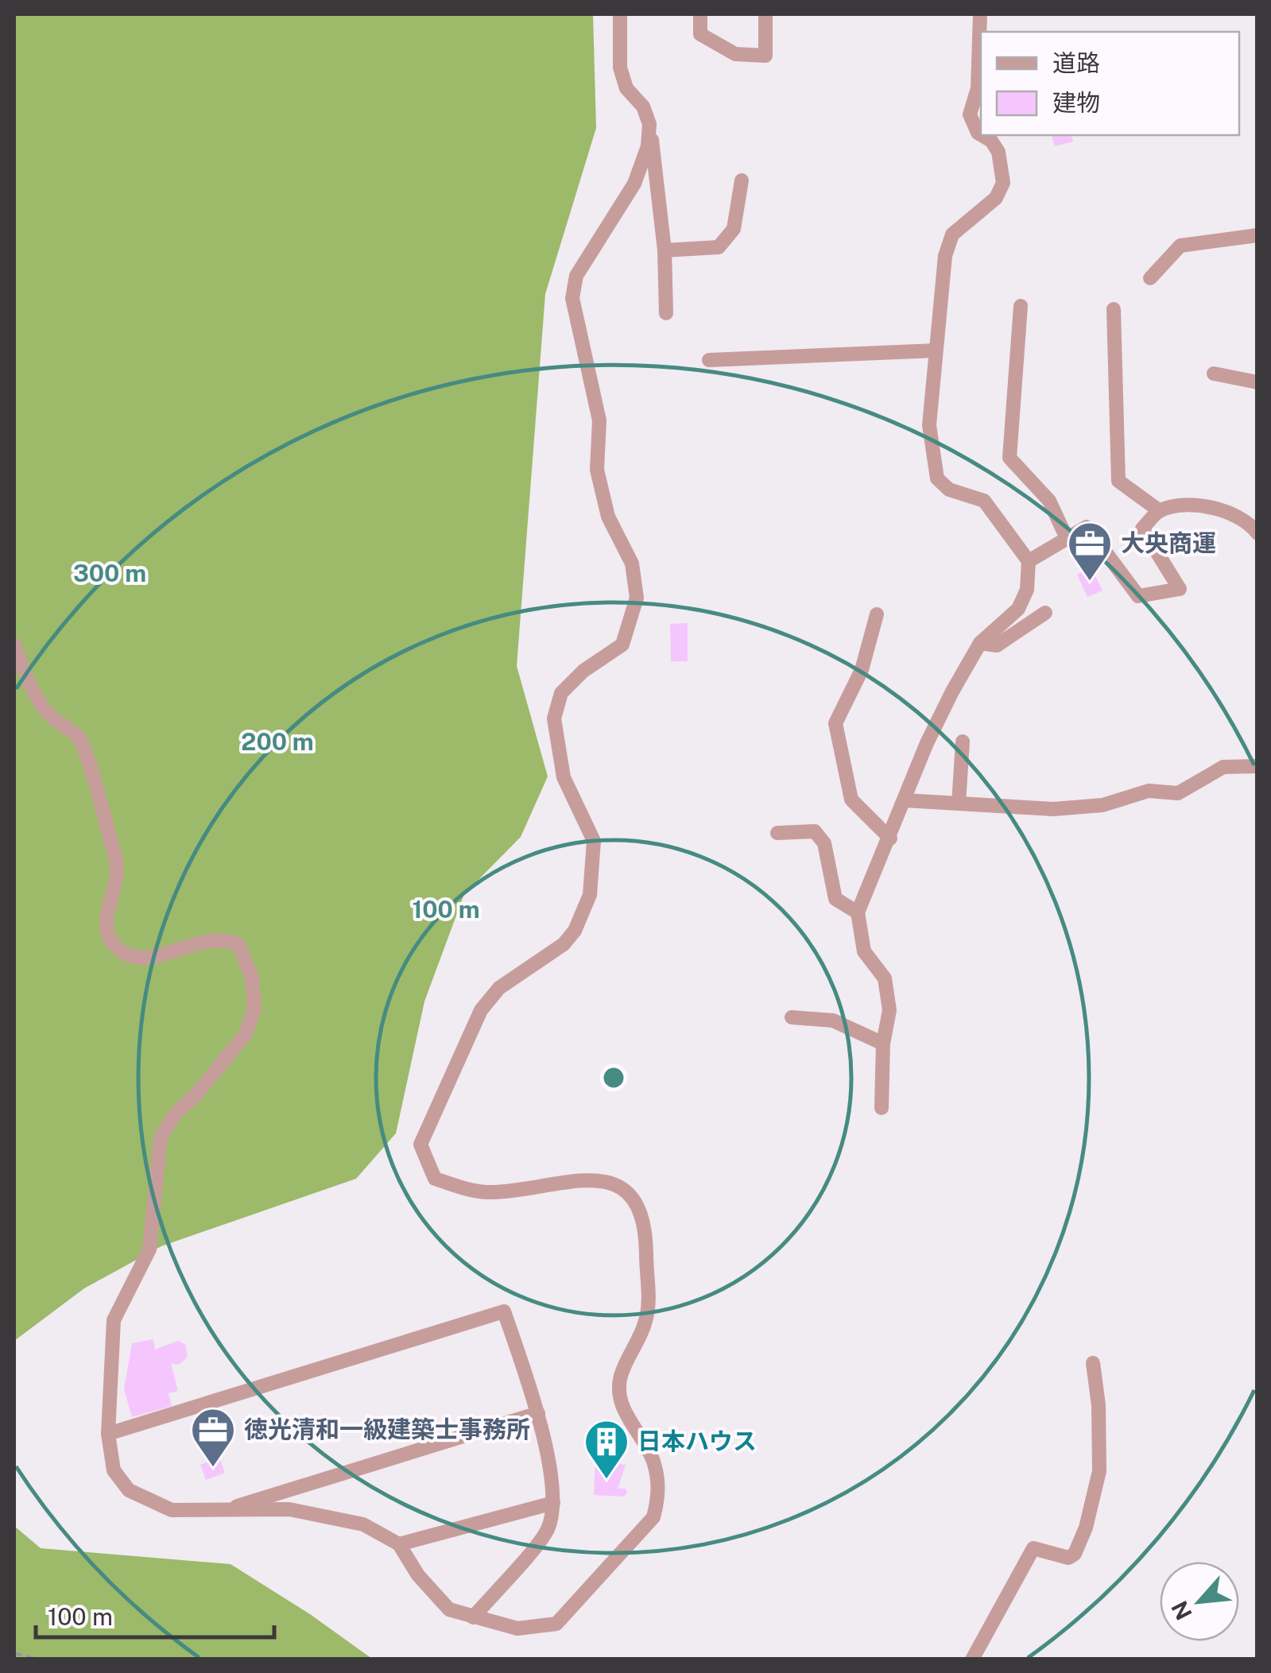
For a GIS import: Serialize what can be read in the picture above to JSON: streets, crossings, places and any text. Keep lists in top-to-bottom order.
{
  "places": {
    "office": ["大央商運", "徳光清和一級建築士事務所"],
    "building": ["日本ハウス"]
  },
  "legend": ["道路", "建物"],
  "scale_bar": "100 m",
  "north": "bottom left",
  "rings": ["300 m", "200 m", "100 m"]
}
